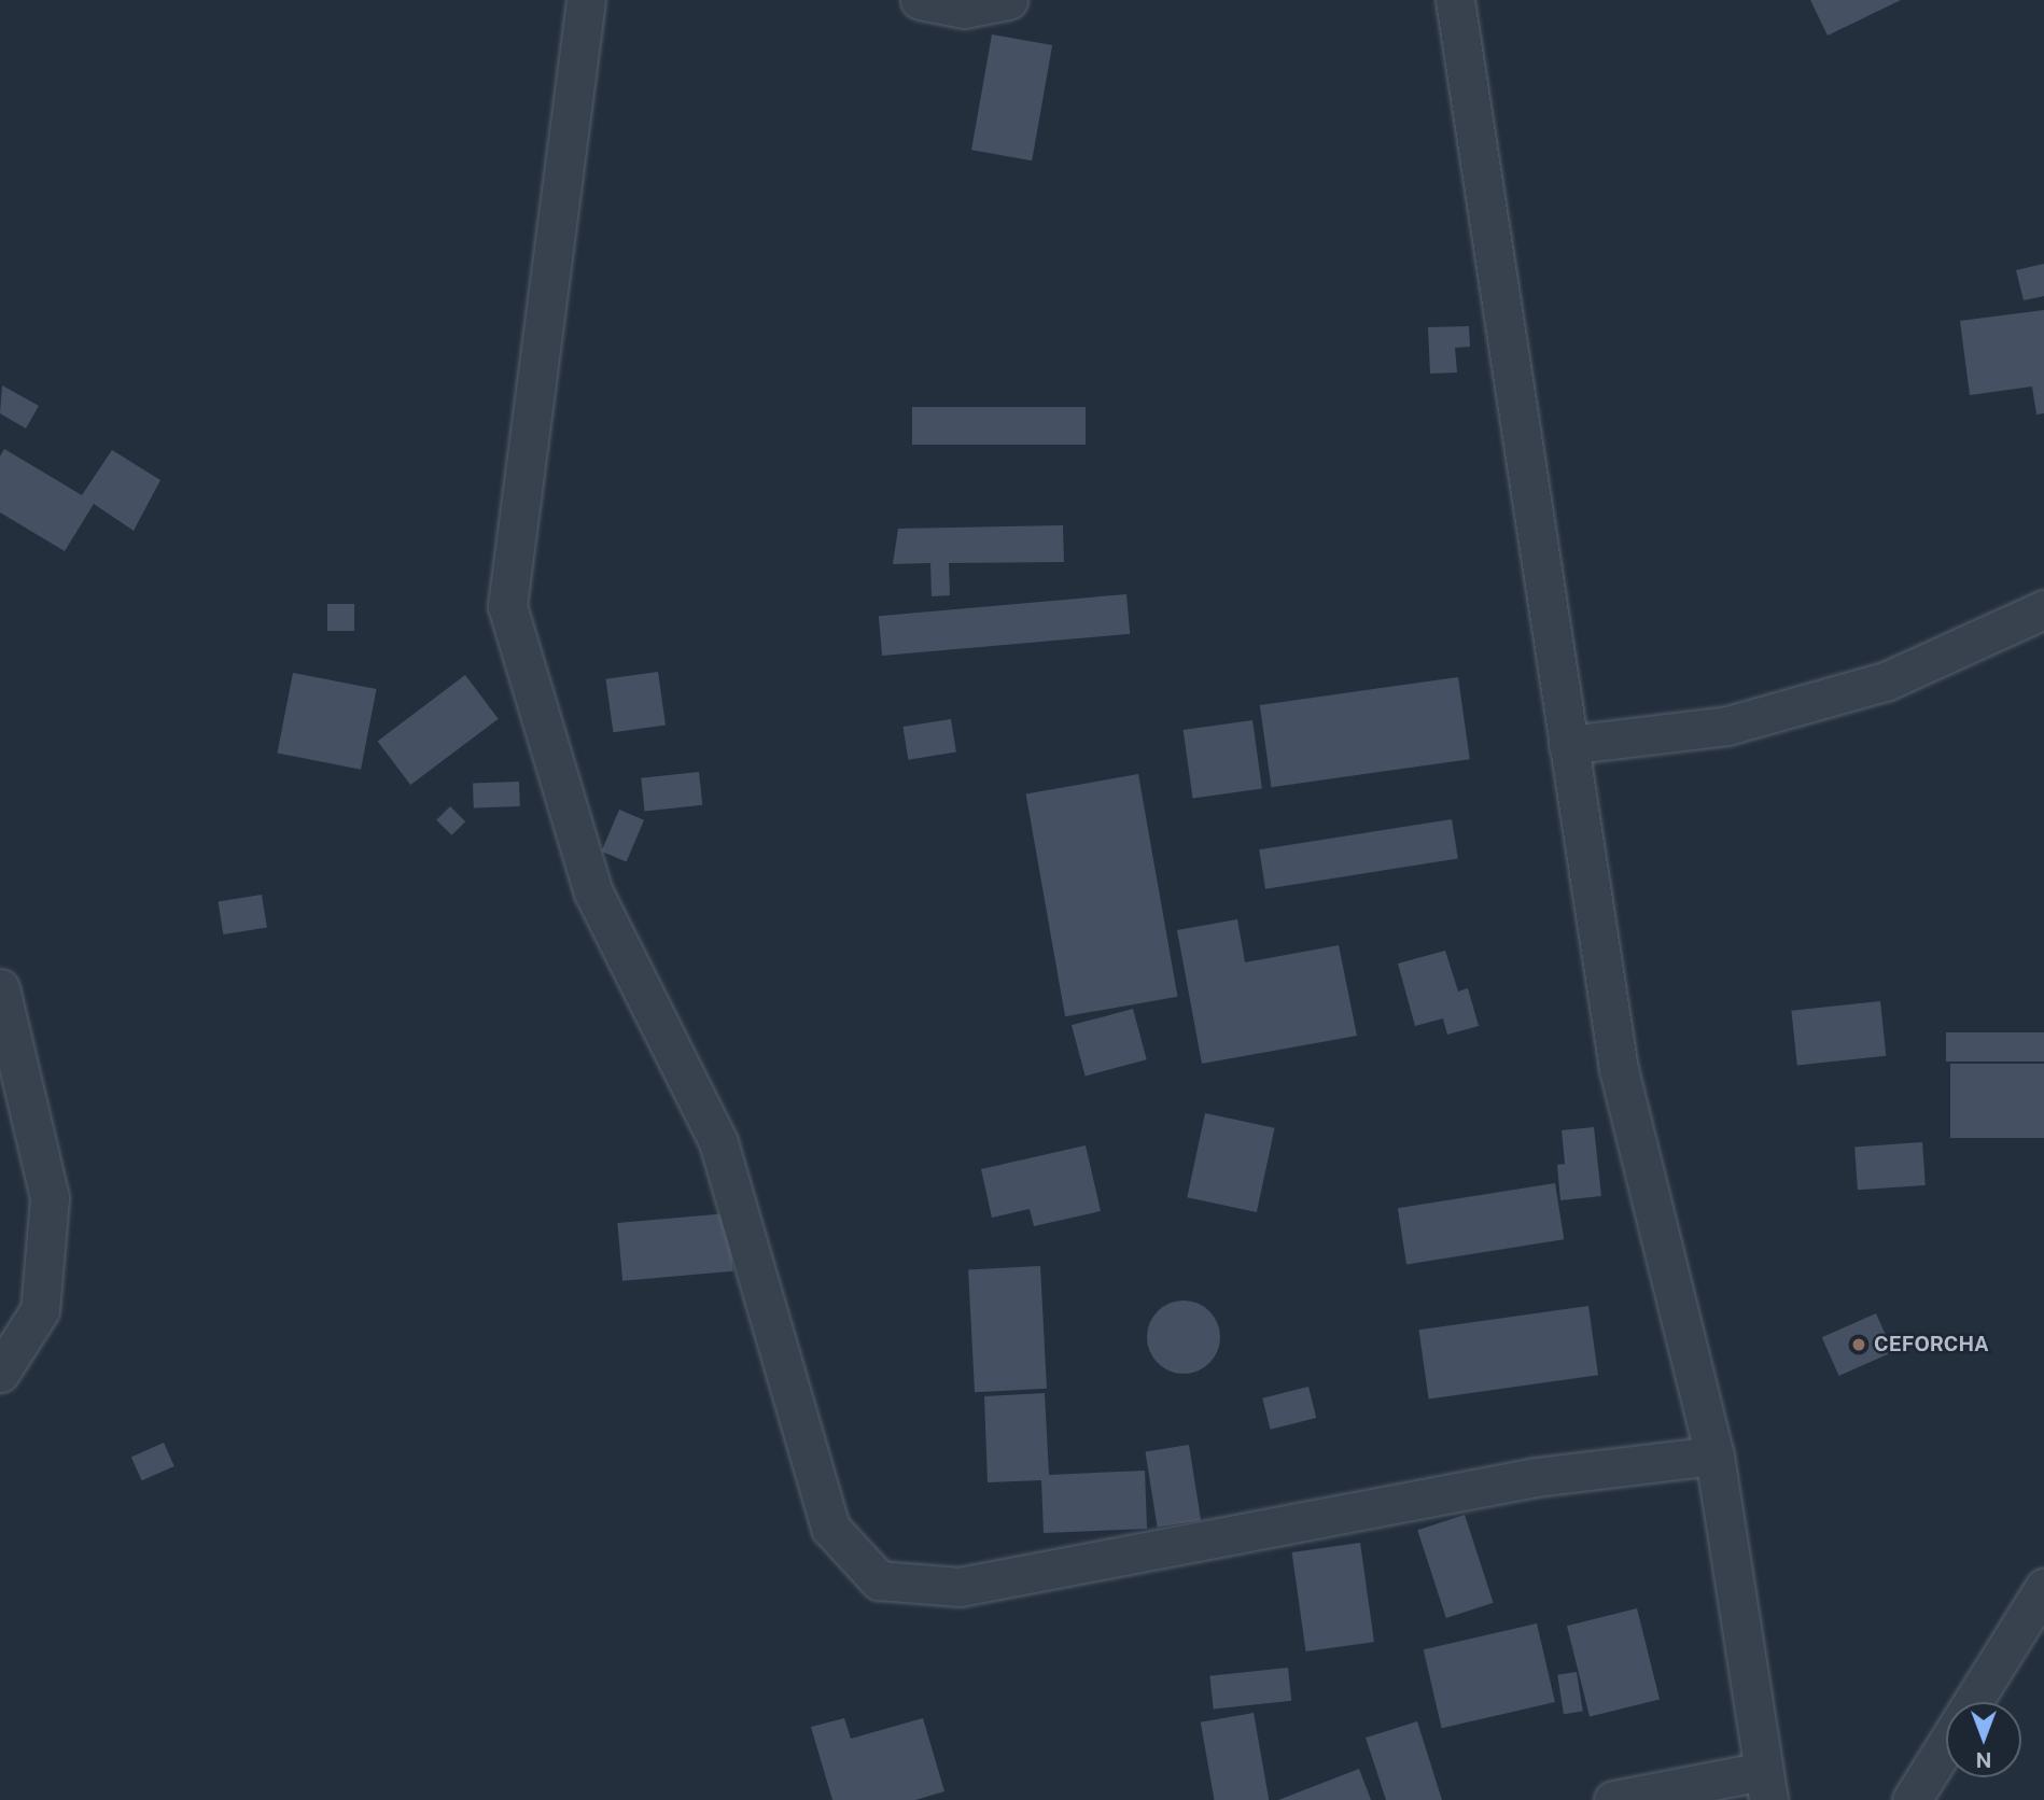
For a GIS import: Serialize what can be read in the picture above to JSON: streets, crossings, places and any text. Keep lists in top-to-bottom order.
{
  "places": ["CEFORCHA"],
  "north": "bottom"
}
